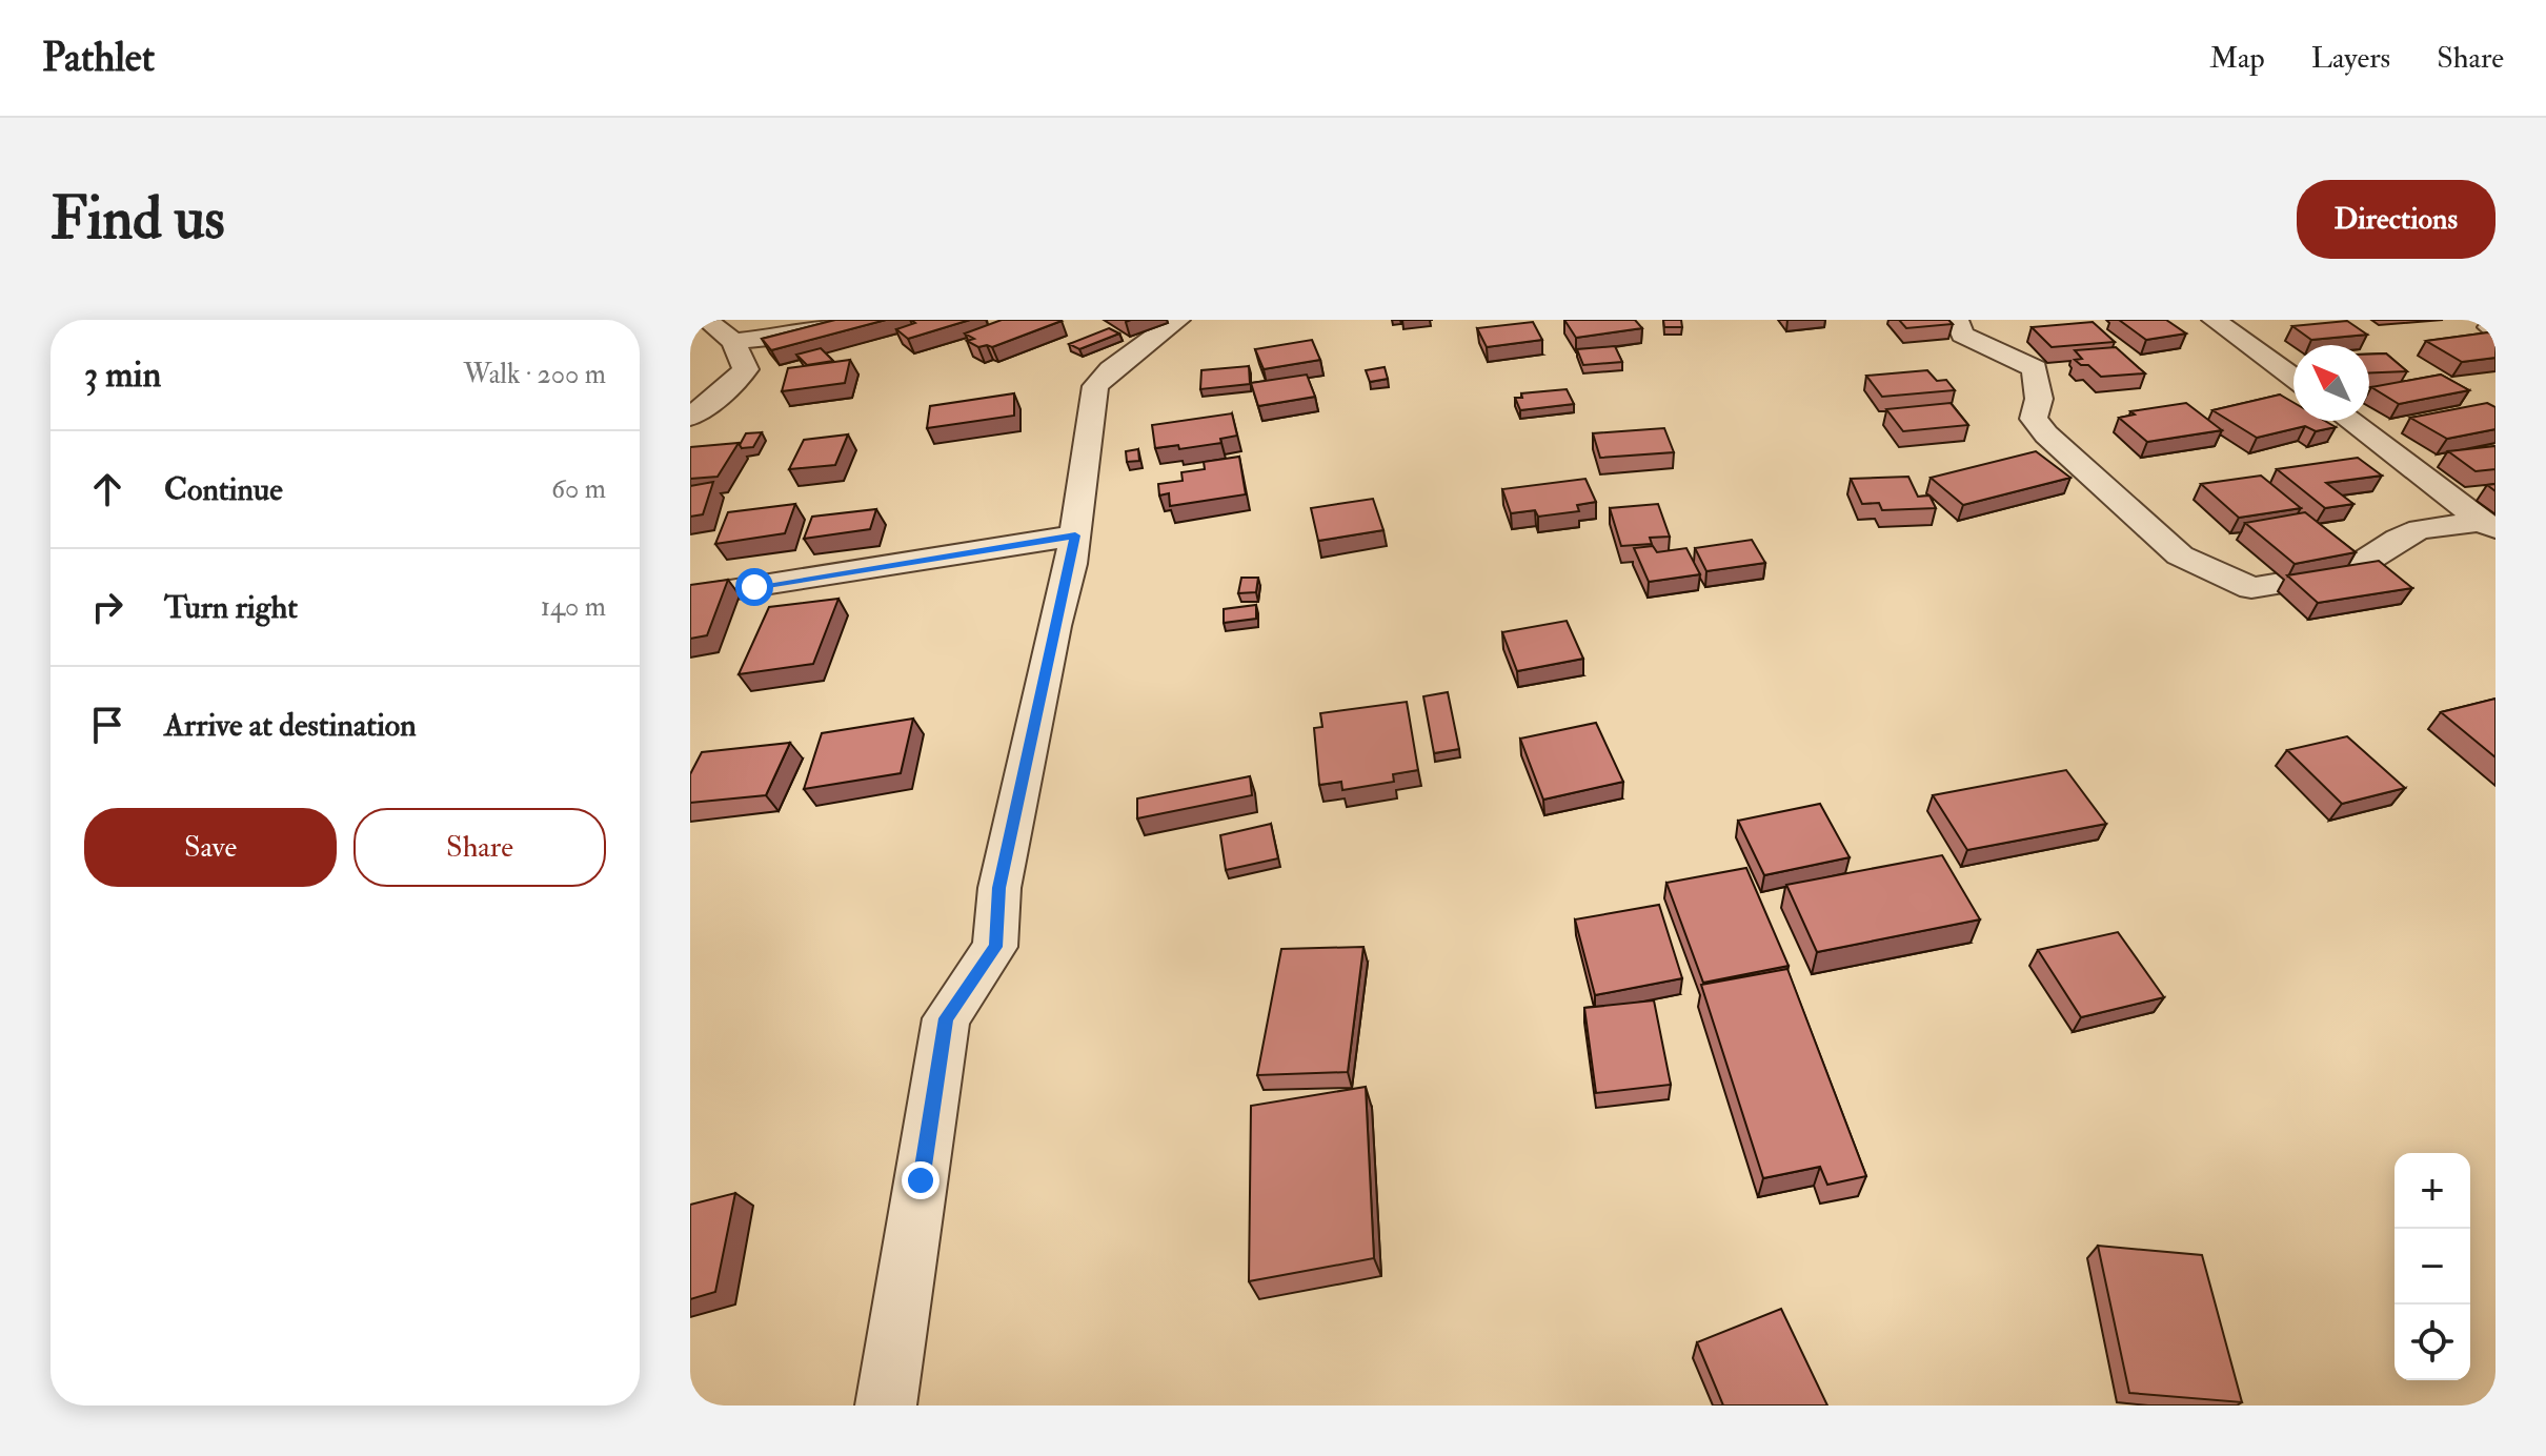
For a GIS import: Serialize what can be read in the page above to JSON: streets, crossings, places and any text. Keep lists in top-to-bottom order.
{
  "north": "top left",
  "page": {
    "header": "Pathlet",
    "nav": ["Map", "Layers", "Share"],
    "buttons": [
      "Directions",
      ["Save", "Share"]
    ],
    "title": "Find us",
    "heading": ["3 min", "Walk · 200 m"],
    "list": [
      ["Continue", "60 m"],
      ["Turn right", "140 m"],
      "Arrive at destination"
    ],
    "map_buttons": ["+", "−"]
  }
}
